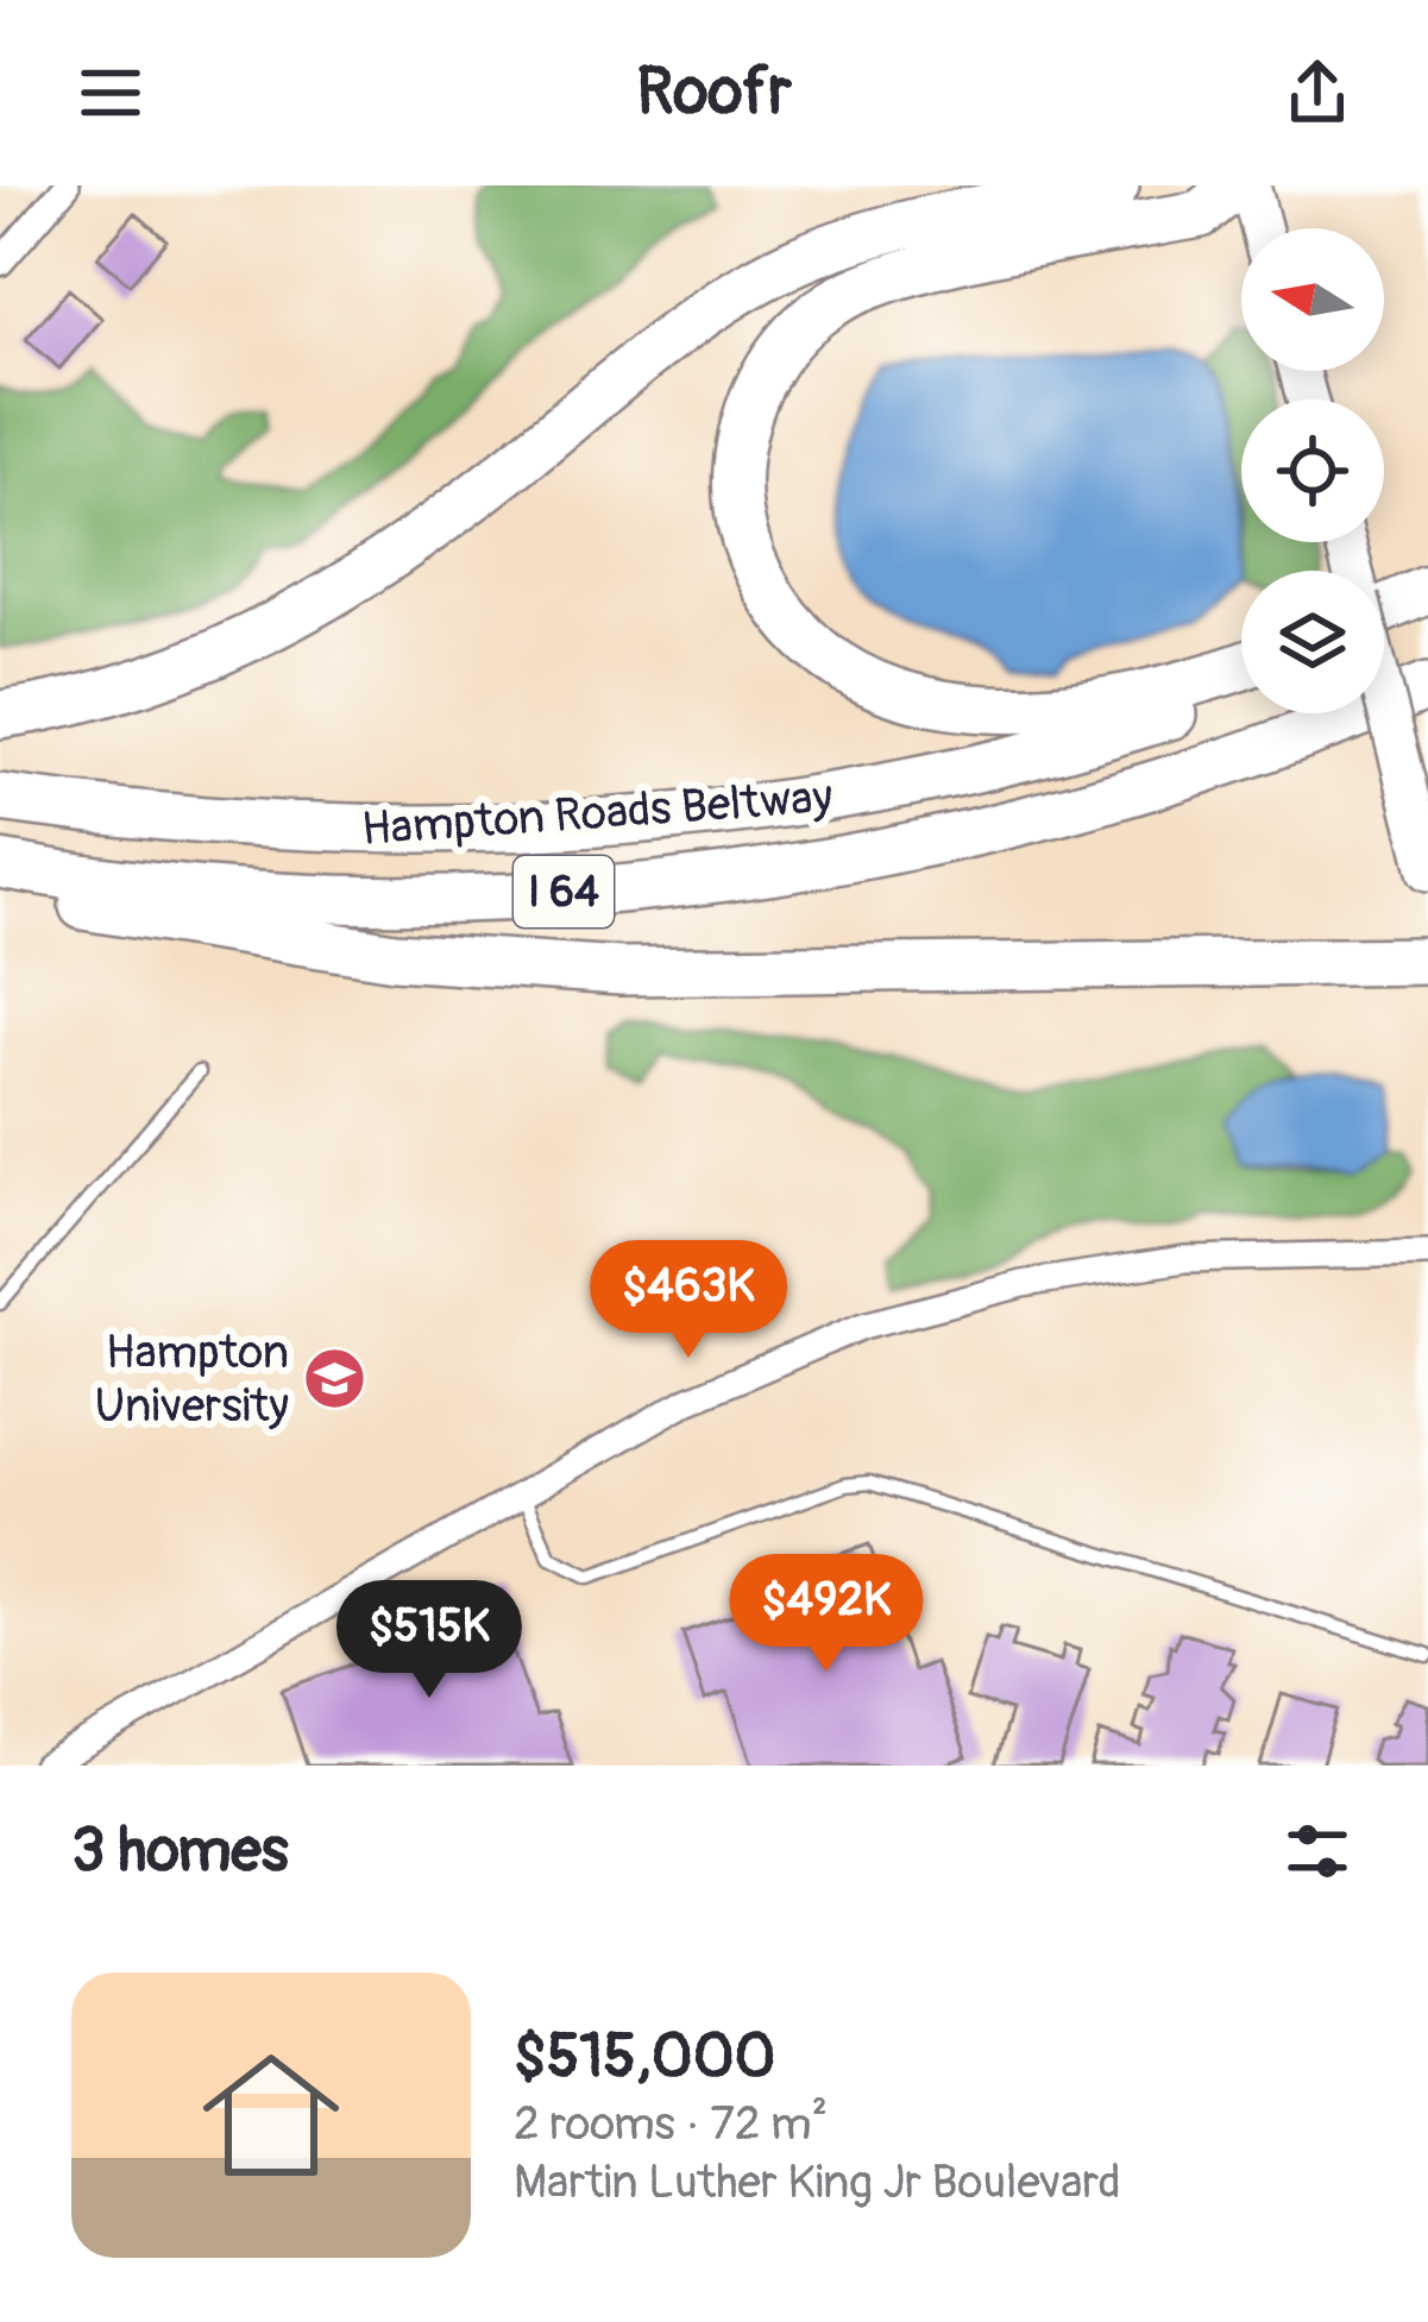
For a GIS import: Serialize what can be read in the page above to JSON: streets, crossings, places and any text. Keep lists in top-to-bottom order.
{
  "streets": {
    "highway": ["Hampton Roads Beltway", "I 64"]
  },
  "places": {
    "school or university": ["Hampton University"]
  },
  "north": "left",
  "page": {
    "header": "Roofr",
    "price": ["$463K", "$492K", "$515K"],
    "heading": "3 homes",
    "list": [
      {
        "name": "$515,000",
        "note": "2 rooms · 72 m² · Martin Luther King Jr Boulevard"
      }
    ]
  }
}
